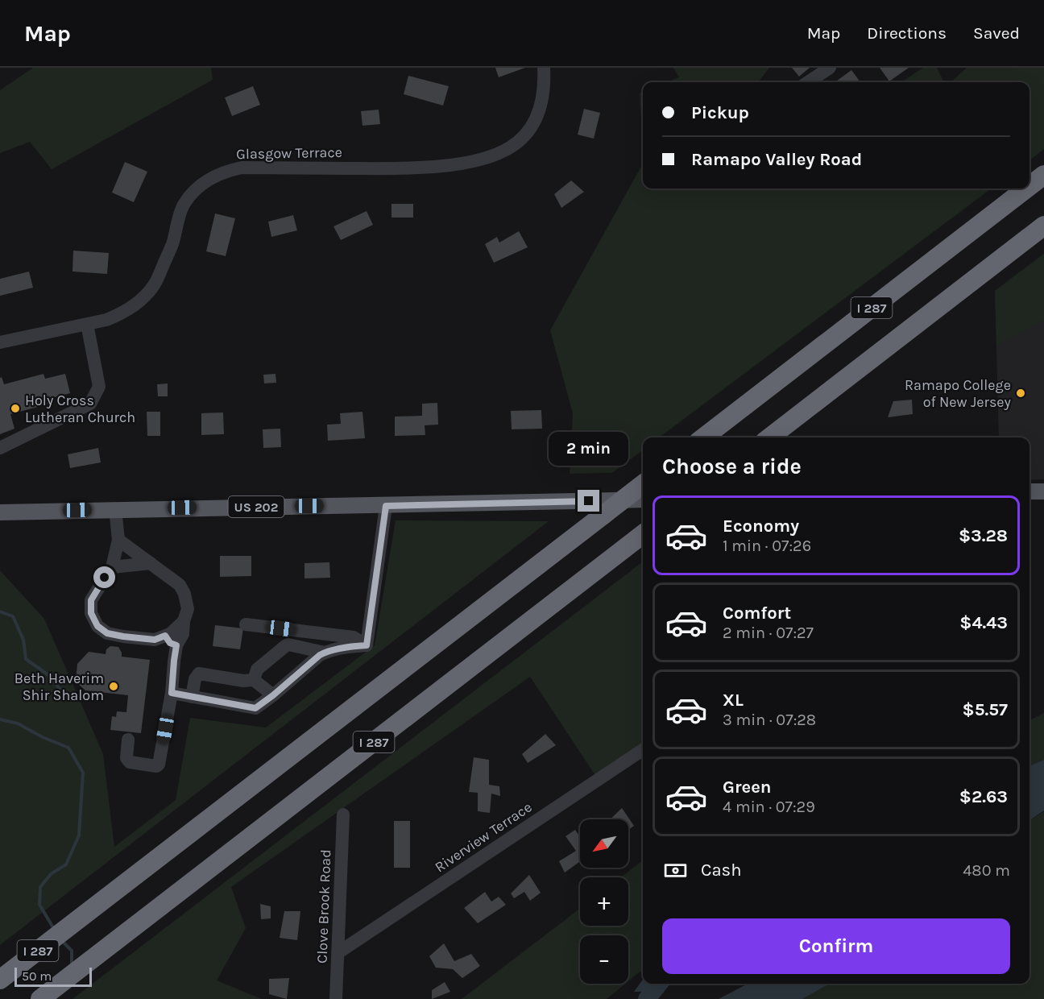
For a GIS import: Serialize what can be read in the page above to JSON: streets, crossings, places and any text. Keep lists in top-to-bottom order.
{
  "streets": {
    "highway": ["I 287"],
    "main road": ["US 202"],
    "street": ["Glasgow Terrace", "Riverview Terrace", "Clove Brook Road"]
  },
  "crossings": [
    ["Riverview Terrace", "Clove Brook Road"]
  ],
  "places": ["Ramapo College of New Jersey", "Holy Cross Lutheran Church", "Beth Haverim Shir Shalom"],
  "scale_bar": "50 m",
  "north": "bottom left",
  "page": {
    "header": "Map",
    "nav": ["Map", "Directions", "Saved"],
    "banner": ["Pickup", "Ramapo Valley Road"],
    "bubble": "2 min",
    "heading": "Choose a ride",
    "list": [
      {
        "name": "Economy",
        "note": "1 min · 07:26",
        "value": "$3.28"
      },
      {
        "name": "Comfort",
        "note": "2 min · 07:27",
        "value": "$4.43"
      },
      {
        "name": "XL",
        "note": "3 min · 07:28",
        "value": "$5.57"
      },
      {
        "name": "Green",
        "note": "4 min · 07:29",
        "value": "$2.63"
      }
    ],
    "map_buttons": ["+", "−"],
    "pay": ["Cash", "480 m"],
    "buttons": "Confirm",
    "scale": "50 m"
  }
}
